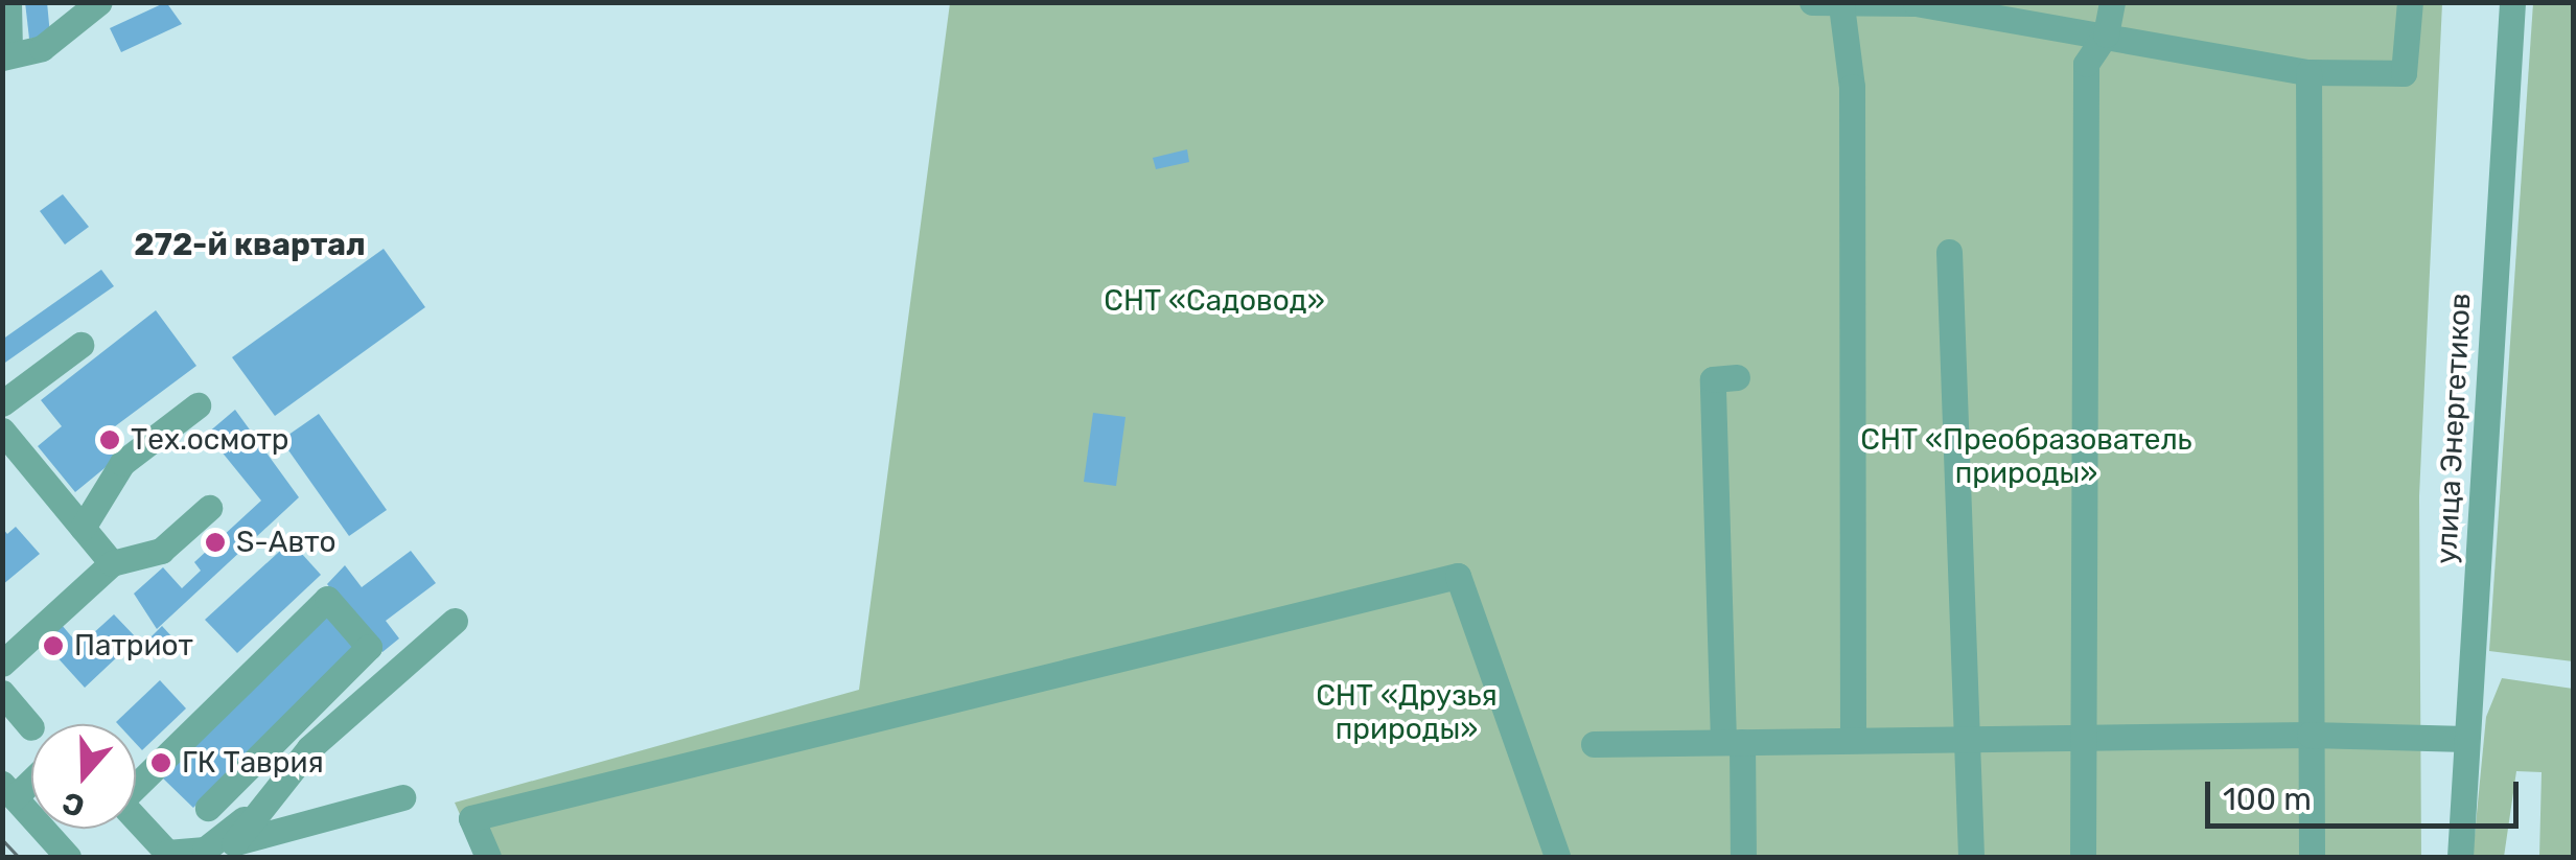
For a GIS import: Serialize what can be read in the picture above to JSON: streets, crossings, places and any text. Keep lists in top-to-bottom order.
{
  "streets": {
    "street": ["улица Энергетиков"]
  },
  "districts": ["272-й квартал"],
  "parks": ["СНТ «Садовод»", "СНТ «Преобразователь природы»", "СНТ «Друзья природы»"],
  "places": [
    "Тех.осмотр",
    "S-Авто",
    "Патриот",
    "ГК Таврия"
  ],
  "scale_bar": "100 m",
  "north": "bottom"
}
